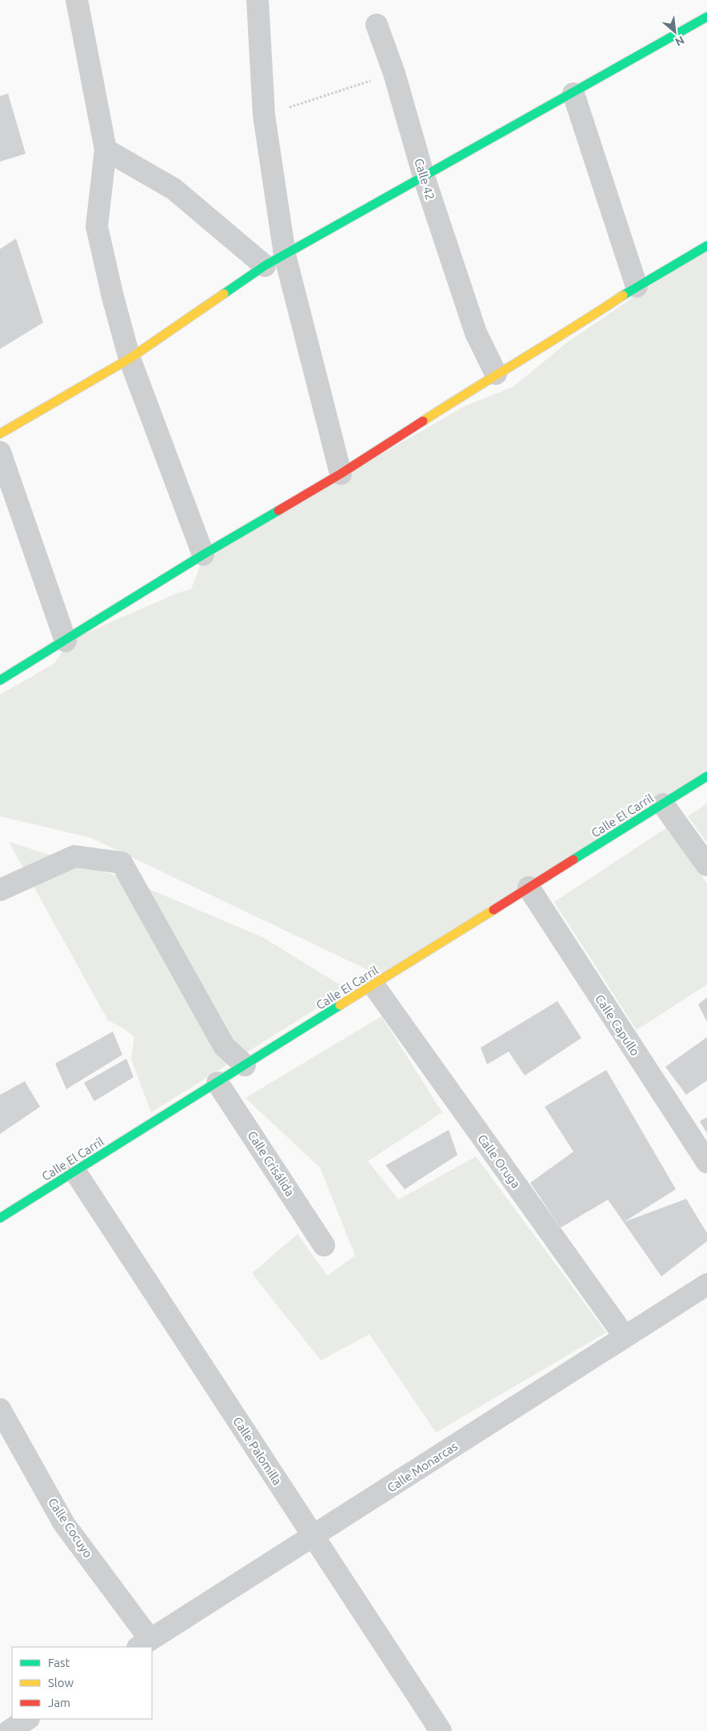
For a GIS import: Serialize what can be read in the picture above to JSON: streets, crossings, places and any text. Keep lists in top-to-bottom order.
{
  "streets": {
    "street": [
      "Calle 42",
      "Calle El Carril",
      "Calle Capullo",
      "Calle Oruga",
      "Calle Crisálida",
      "Calle Palomilla",
      "Calle Monarcas",
      "Calle Cocuyo"
    ]
  },
  "crossings": [
    ["Calle El Carril", "Calle Capullo"],
    ["Calle El Carril", "Calle Oruga"],
    ["Calle El Carril", "Calle Crisálida"],
    ["Calle El Carril", "Calle Palomilla"],
    ["Calle Oruga", "Calle Monarcas"],
    ["Calle Palomilla", "Calle Monarcas"],
    ["Calle Monarcas", "Calle Cocuyo"]
  ],
  "legend": ["Fast", "Slow", "Jam"],
  "north": "bottom right"
}
